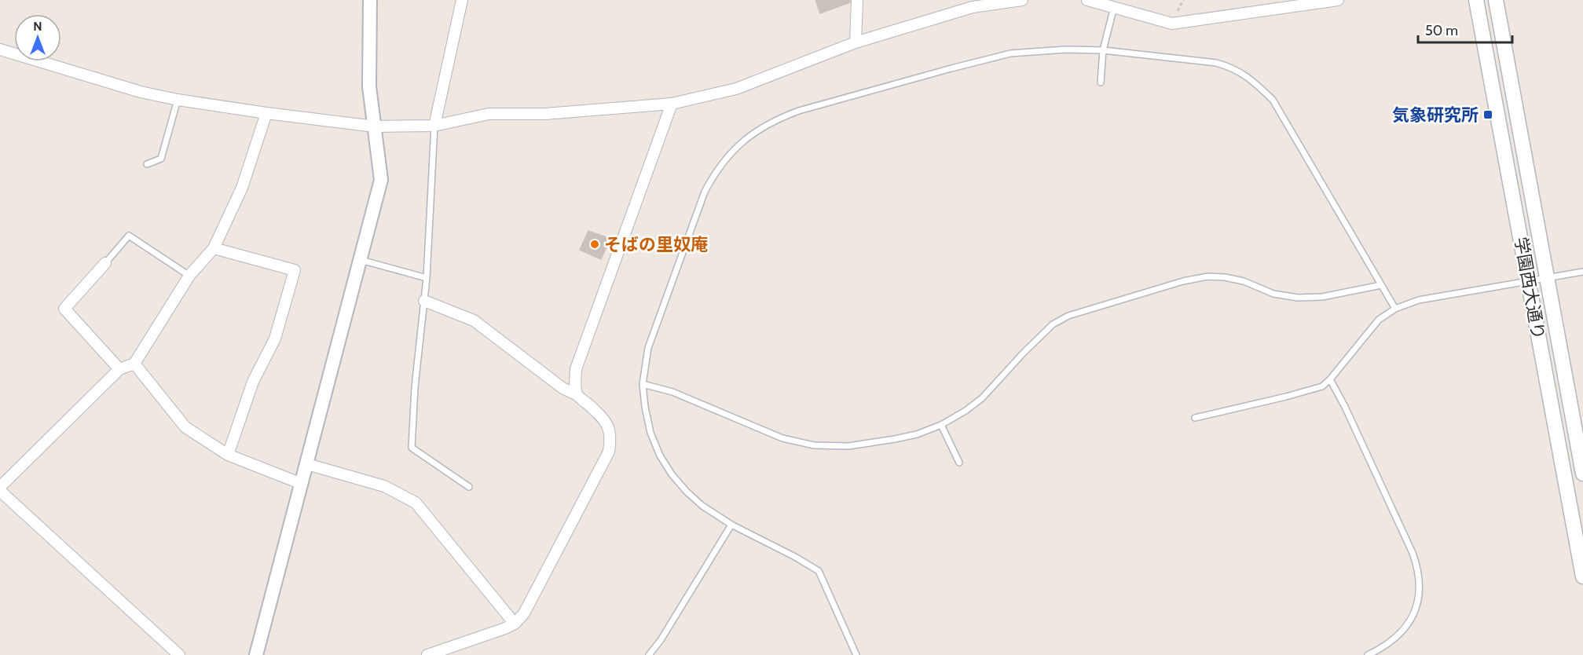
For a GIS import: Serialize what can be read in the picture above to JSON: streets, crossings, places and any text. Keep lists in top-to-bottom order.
{
  "streets": {
    "main road": ["学園西大通り"]
  },
  "places": {
    "transit": ["気象研究所"],
    "other": ["そばの里奴庵"]
  },
  "scale_bar": "50 m",
  "north": "top"
}
